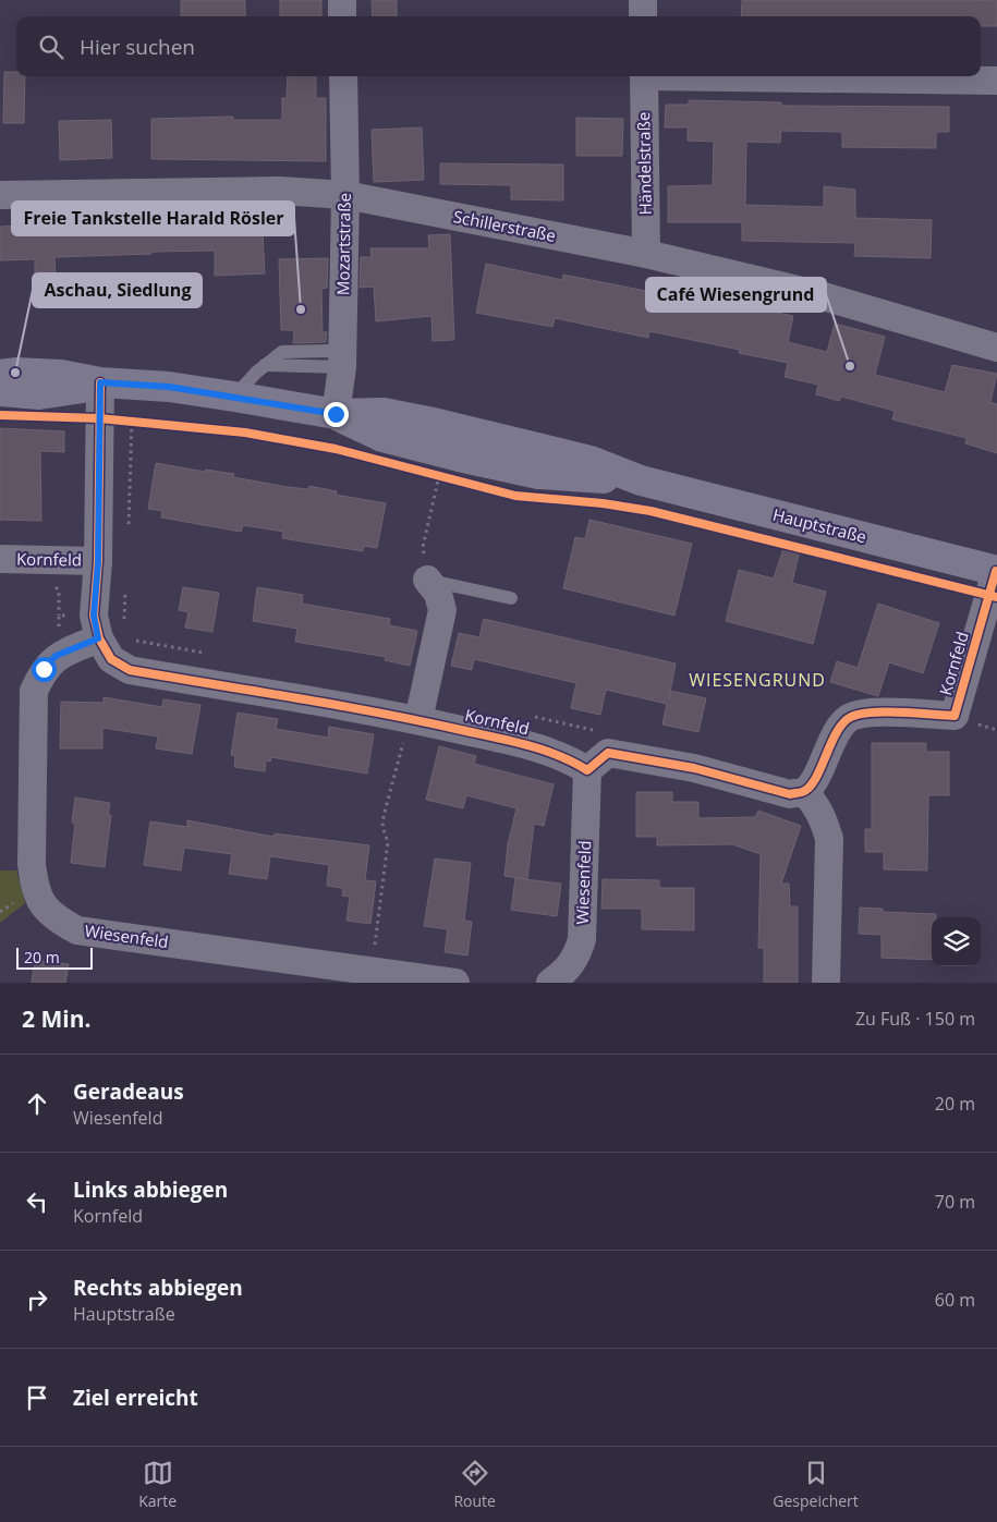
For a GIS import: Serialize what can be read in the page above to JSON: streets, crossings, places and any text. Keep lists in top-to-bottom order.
{
  "streets": {
    "main road": ["Hauptstraße"],
    "street": [
      "Händelstraße",
      "Schillerstraße",
      "Mozartstraße",
      "Kornfeld",
      "Wiesenfeld"
    ]
  },
  "crossings": [
    ["Händelstraße", "Schillerstraße"],
    ["Schillerstraße", "Mozartstraße"],
    ["Mozartstraße", "Hauptstraße"],
    ["Hauptstraße", "Kornfeld"],
    ["Kornfeld", "Wiesenfeld"]
  ],
  "districts": ["WIESENGRUND"],
  "places": ["Freie Tankstelle Harald Rösler", "Café Wiesengrund", "Aschau, Siedlung"],
  "scale_bar": "20 m",
  "page": {
    "search": "Hier suchen",
    "scale": "20 m",
    "heading": ["2 Min.", "Zu Fuß · 150 m"],
    "list": [
      ["Geradeaus", "Wiesenfeld", "20 m"],
      ["Links abbiegen", "Kornfeld", "70 m"],
      ["Rechts abbiegen", "Hauptstraße", "60 m"],
      "Ziel erreicht"
    ],
    "nav": ["Karte", "Route", "Gespeichert"]
  }
}
